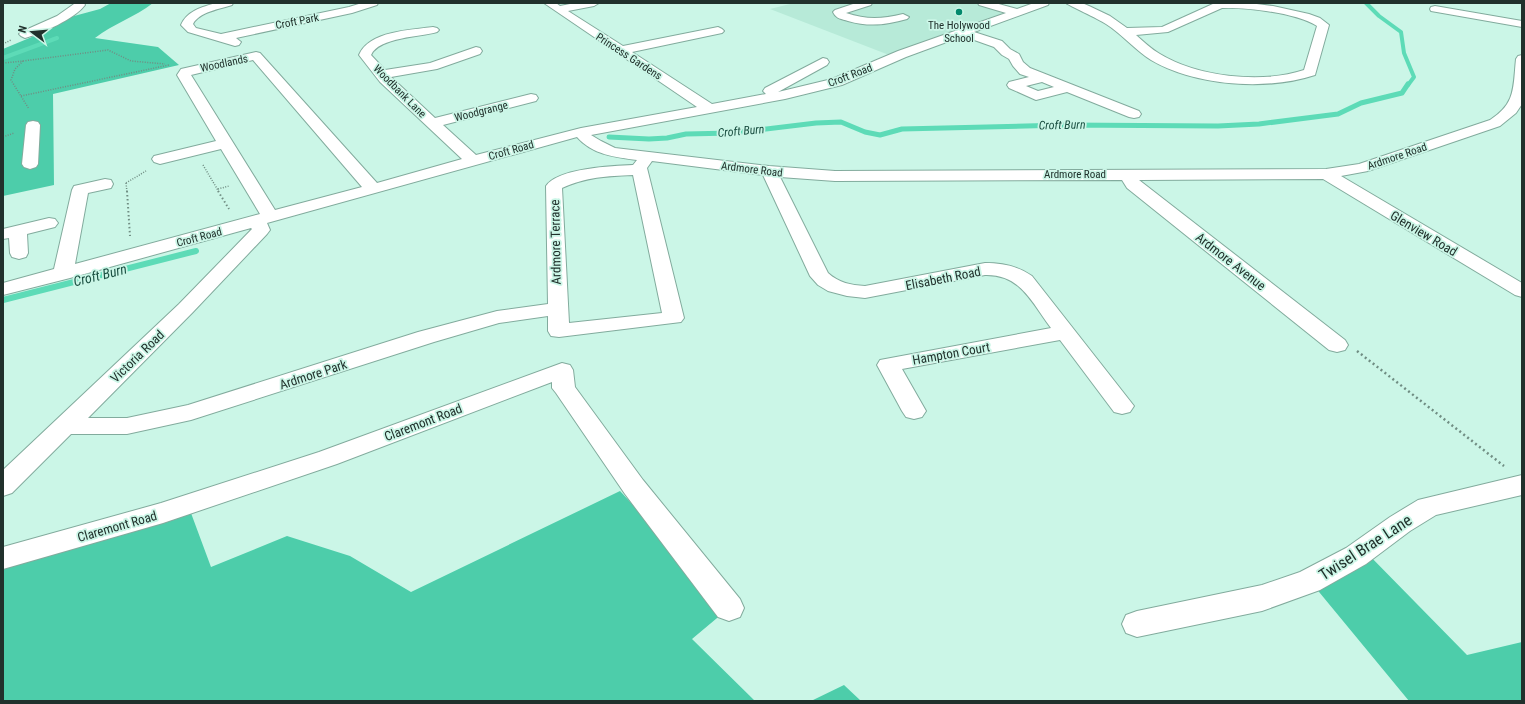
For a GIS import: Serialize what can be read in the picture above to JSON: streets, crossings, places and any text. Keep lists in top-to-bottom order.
{
  "streets": {
    "street": [
      "Croft Park",
      "Princess Gardens",
      "Woodlands",
      "Croft Road",
      "Woodbank Lane",
      "Woodgrange",
      "Ardmore Road",
      "Glenview Road",
      "Ardmore Terrace",
      "Ardmore Avenue",
      "Elisabeth Road",
      "Hampton Court",
      "Victoria Road",
      "Ardmore Park",
      "Claremont Road",
      "Twisel Brae Lane"
    ]
  },
  "crossings": [
    ["Croft Park", "Woodlands"],
    ["Princess Gardens", "Croft Road"],
    ["Woodlands", "Croft Road"],
    ["Woodlands", "Victoria Road"],
    ["Croft Road", "Woodbank Lane"],
    ["Croft Road", "Ardmore Road"],
    ["Croft Road", "Victoria Road"],
    ["Woodbank Lane", "Woodgrange"],
    ["Ardmore Road", "Glenview Road"],
    ["Ardmore Road", "Ardmore Terrace"],
    ["Ardmore Road", "Ardmore Avenue"],
    ["Ardmore Road", "Elisabeth Road"],
    ["Ardmore Road", "Ardmore Park"],
    ["Ardmore Terrace", "Ardmore Park"],
    ["Elisabeth Road", "Hampton Court"],
    ["Victoria Road", "Ardmore Park"]
  ],
  "water": ["Croft Burn"],
  "places": ["The Holywood School"],
  "north": "left"
}
